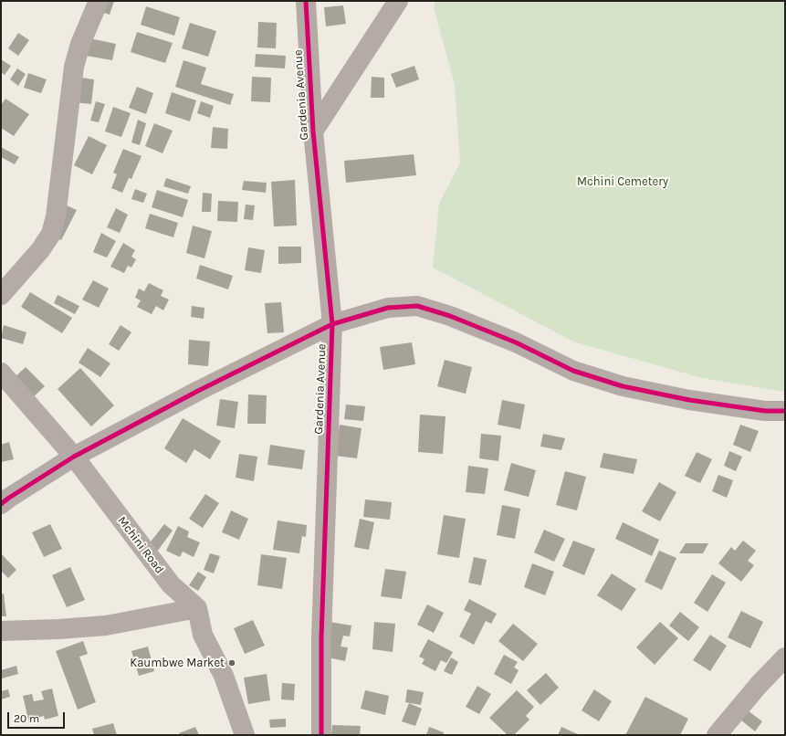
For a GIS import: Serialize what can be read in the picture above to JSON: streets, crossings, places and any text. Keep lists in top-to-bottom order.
{
  "streets": {
    "street": ["Gardenia Avenue", "Mchini Road"]
  },
  "parks": ["Mchini Cemetery"],
  "places": ["Kaumbwe Market"],
  "scale_bar": "20 m"
}
